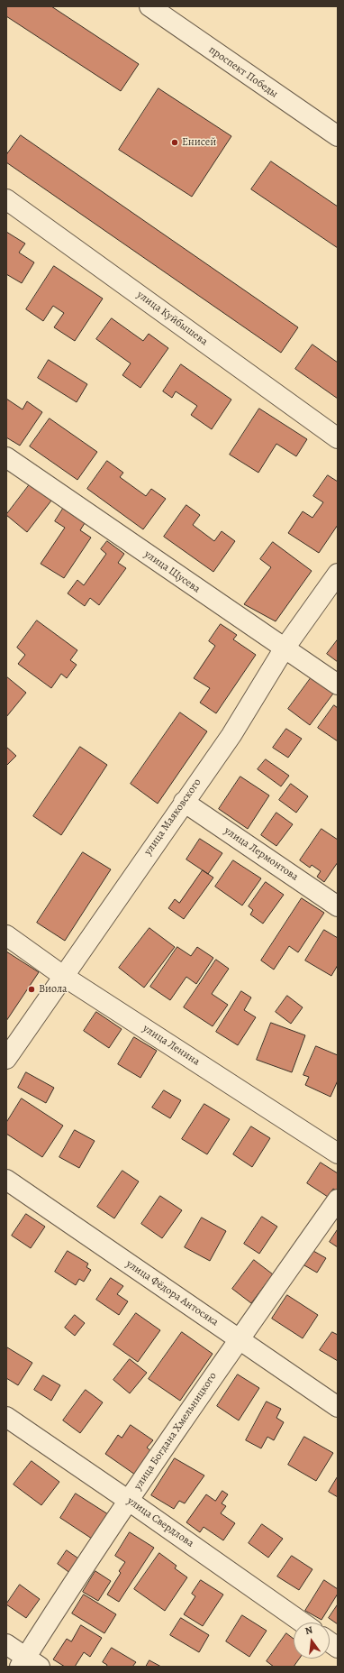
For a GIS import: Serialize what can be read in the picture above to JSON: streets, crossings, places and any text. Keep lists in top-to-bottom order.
{
  "streets": {
    "street": [
      "проспект Победы",
      "улица Куйбышева",
      "улица Щусева",
      "улица Маяковского",
      "улица Лермонтова",
      "улица Ленина",
      "улица Фёдора Антосяка",
      "улица Богдана Хмельницкого",
      "улица Свердлова"
    ]
  },
  "crossings": [
    ["улица Щусева", "улица Маяковского"],
    ["улица Маяковского", "улица Лермонтова"],
    ["улица Маяковского", "улица Ленина"],
    ["улица Фёдора Антосяка", "улица Богдана Хмельницкого"],
    ["улица Богдана Хмельницкого", "улица Свердлова"]
  ],
  "places": ["Енисей", "Виола"],
  "north": "top"
}
